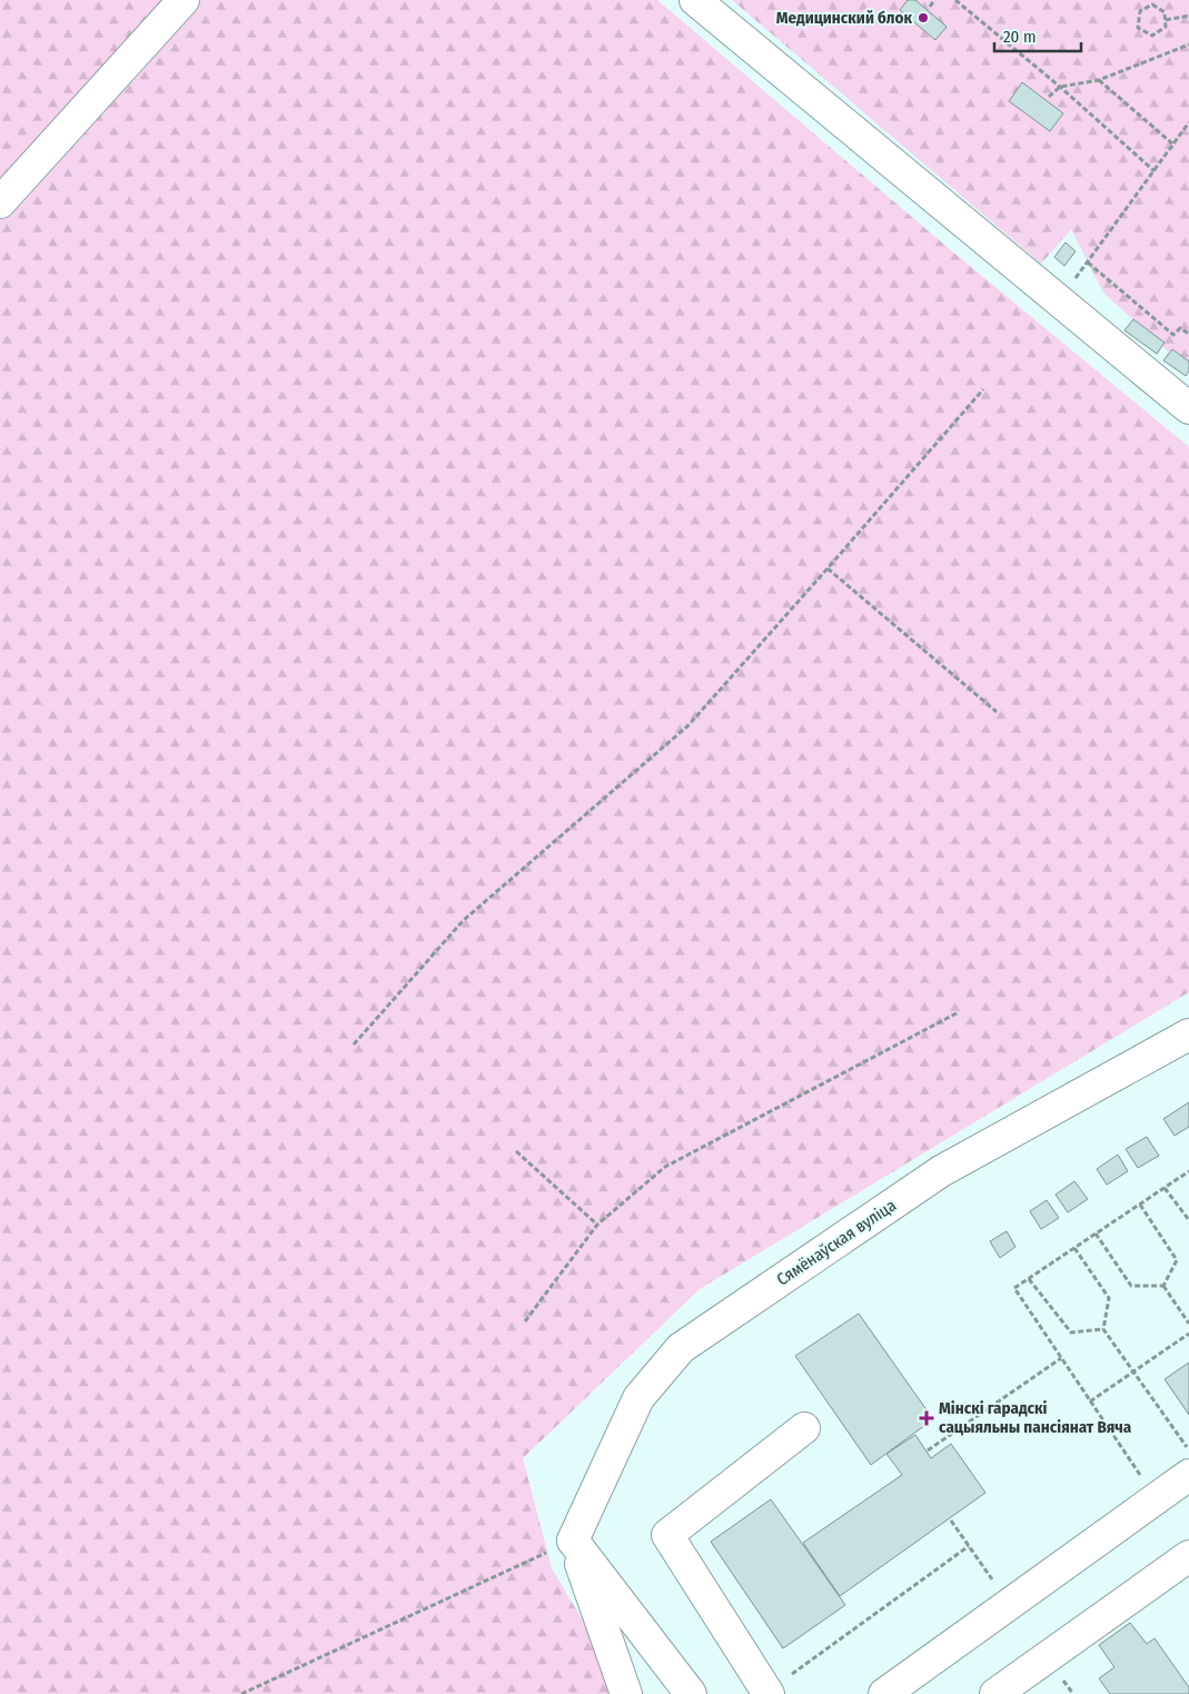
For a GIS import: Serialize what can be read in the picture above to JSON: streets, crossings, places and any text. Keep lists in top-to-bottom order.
{
  "streets": {
    "street": ["Сямёнаўская вуліца"]
  },
  "places": {
    "other": ["Медицинский блок"],
    "health": ["Мінскі гарадскі сацыяльны пансіянат Вяча"]
  },
  "scale_bar": "20 m"
}
